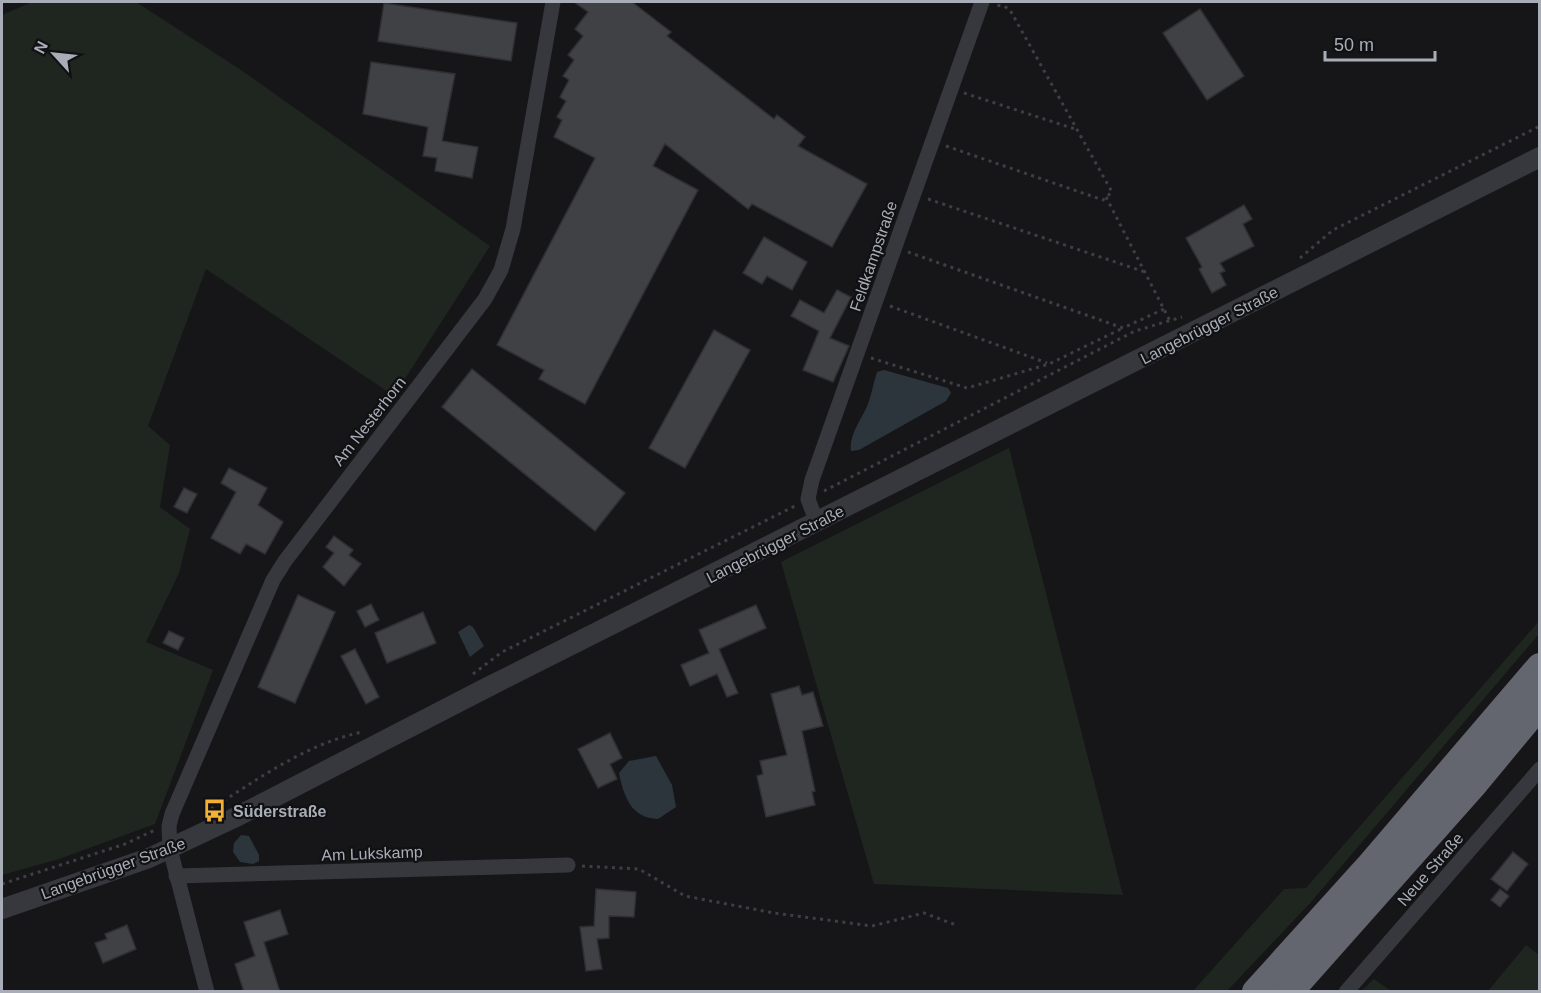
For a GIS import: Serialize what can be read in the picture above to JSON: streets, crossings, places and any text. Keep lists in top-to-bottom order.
{
  "streets": {
    "street": [
      "Feldkampstraße",
      "Langebrügger Straße",
      "Am Nesterhorn",
      "Am Lukskamp",
      "Neue Straße"
    ]
  },
  "crossings": [
    ["Langebrügger Straße", "Am Nesterhorn"]
  ],
  "places": {
    "bus stop": ["Süderstraße"]
  },
  "scale_bar": "50 m",
  "north": "top left"
}
